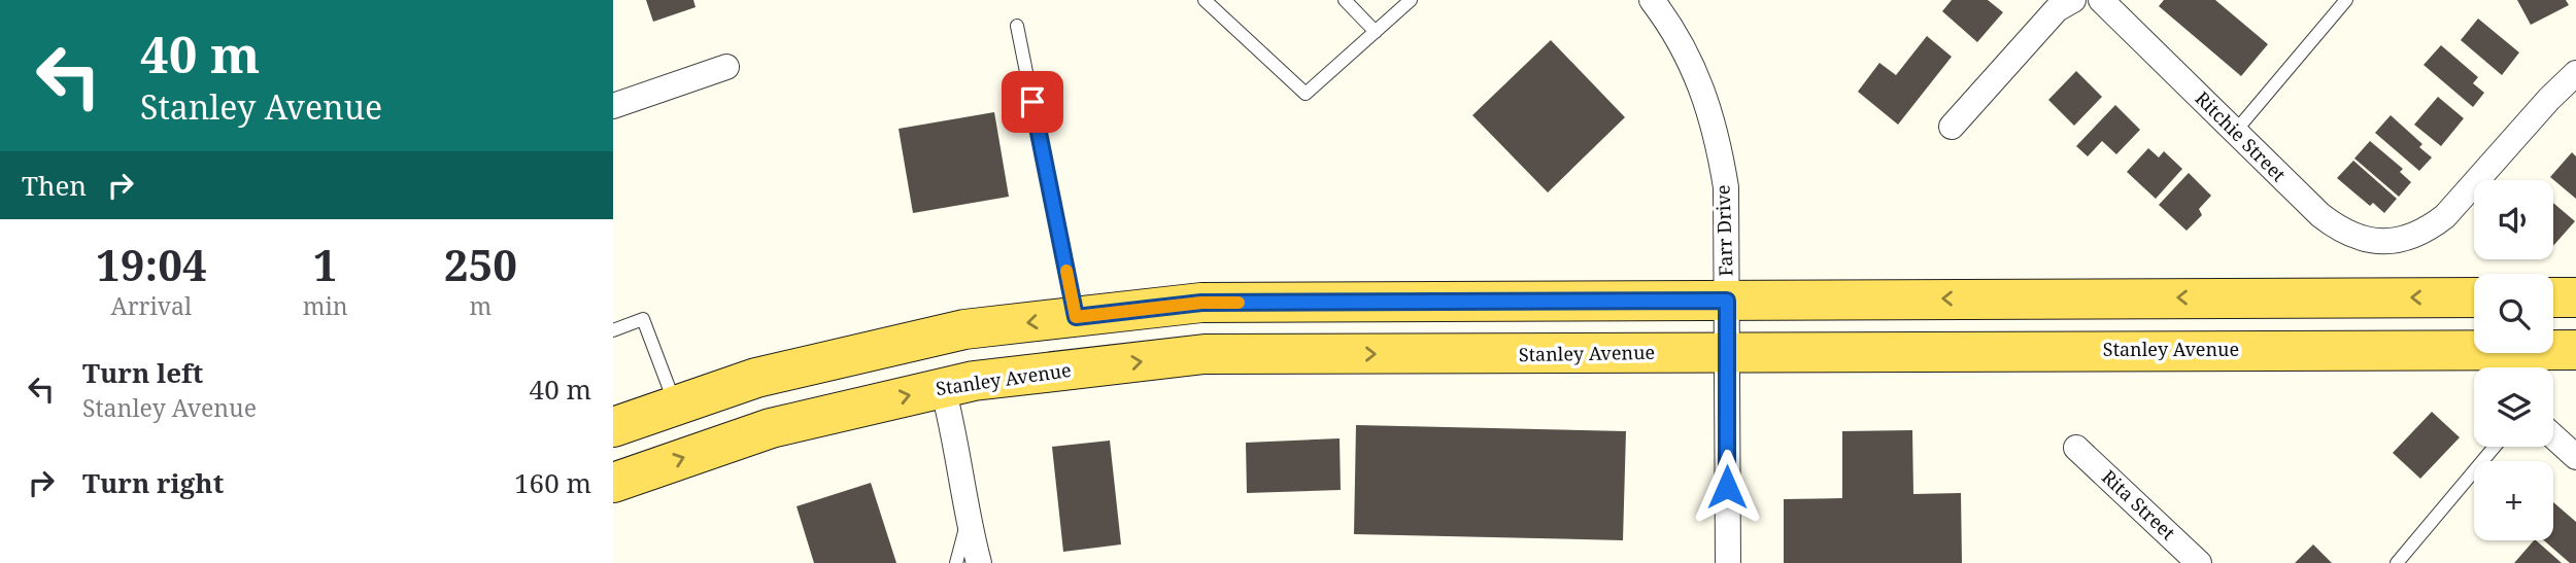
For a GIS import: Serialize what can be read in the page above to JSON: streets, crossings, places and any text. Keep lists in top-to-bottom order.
{
  "streets": {
    "main road": ["Stanley Avenue"],
    "street": ["Ritchie Street", "Farr Drive", "Rita Street"]
  },
  "crossings": [
    ["Farr Drive", "Stanley Avenue"]
  ],
  "page": {
    "turn": ["40 m", "Stanley Avenue"],
    "then": "Then",
    "map_buttons": "+",
    "eta": [
      "19:04",
      "Arrival",
      "1",
      "min",
      "250",
      "m"
    ],
    "list": [
      {
        "name": "Turn left",
        "note": "Stanley Avenue",
        "value": "40 m"
      },
      {
        "name": "Turn right",
        "value": "160 m"
      }
    ]
  }
}
